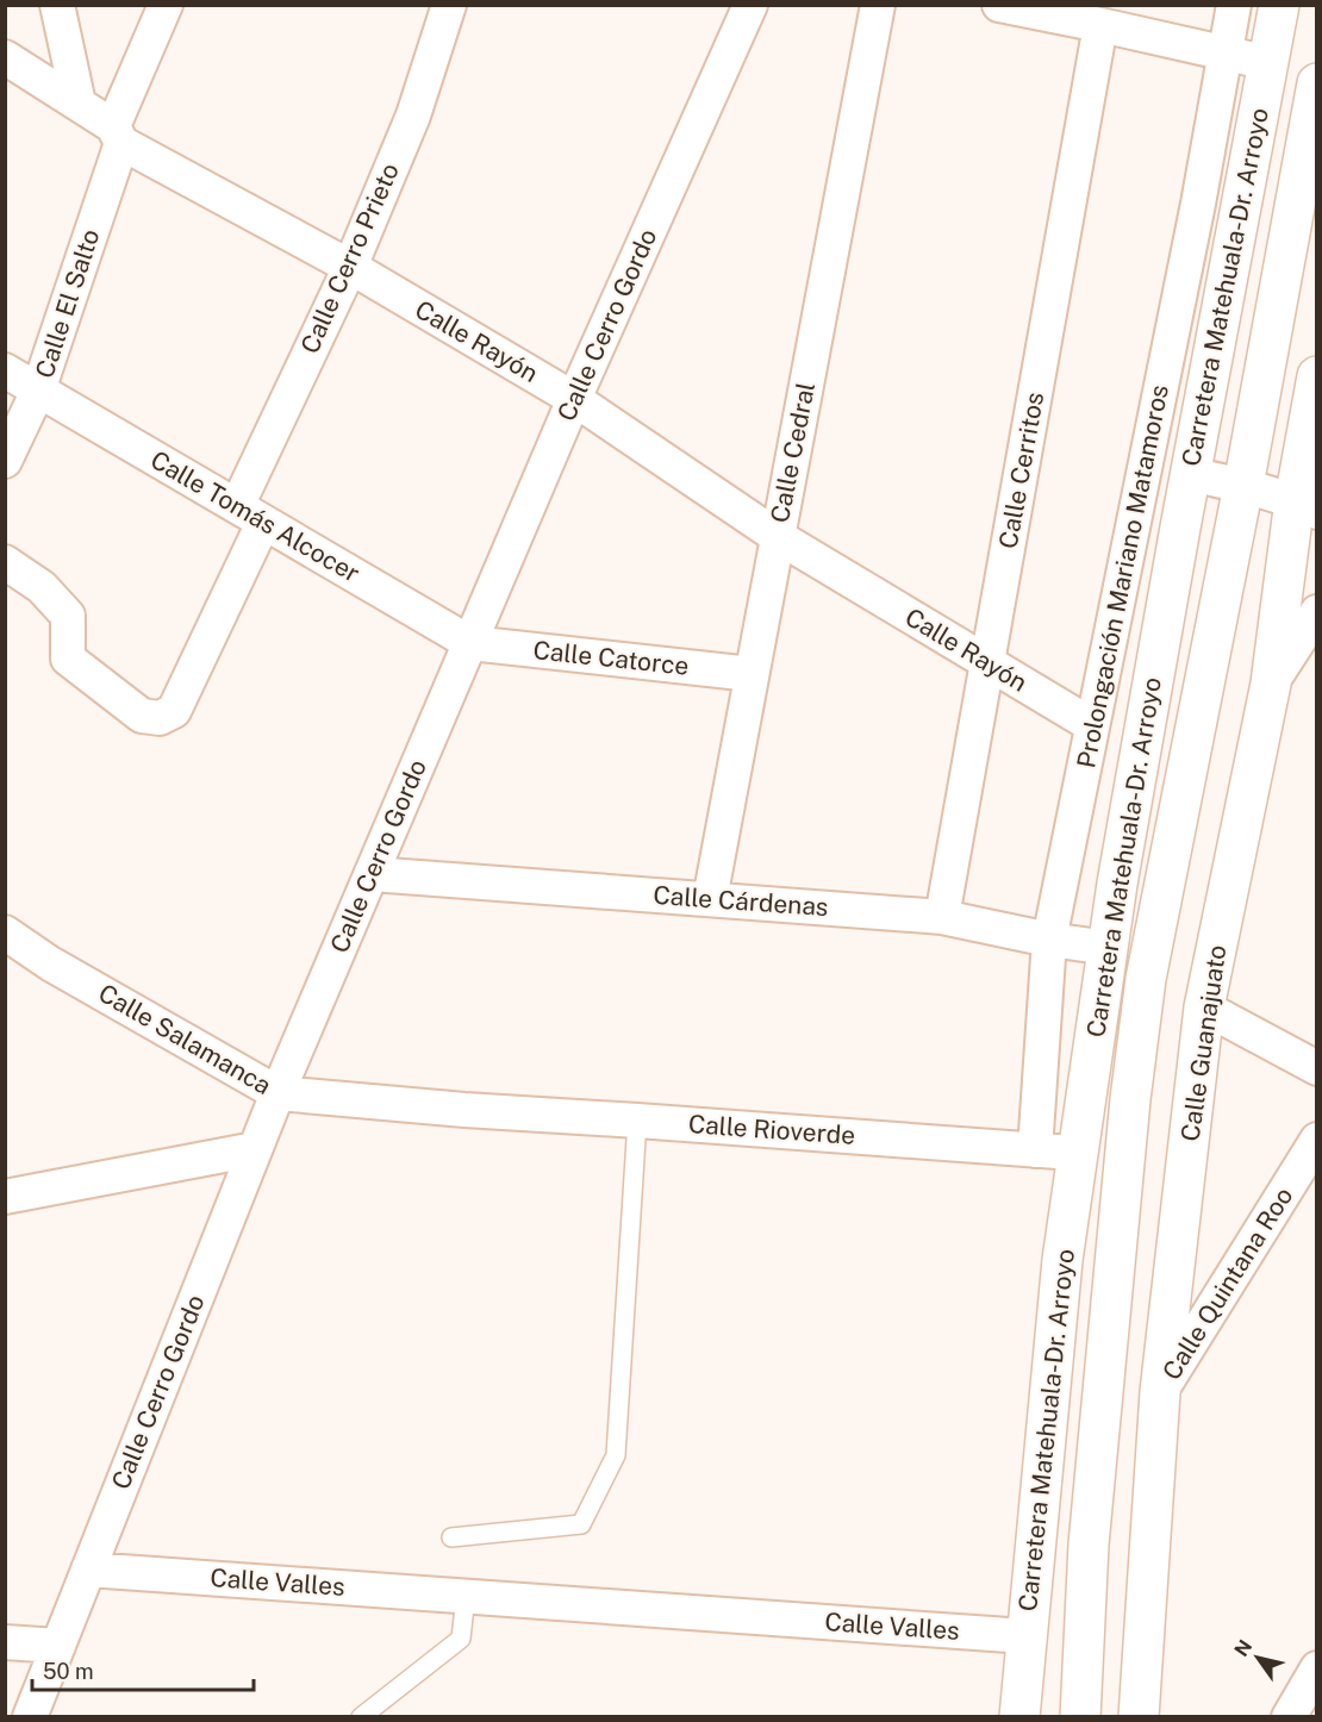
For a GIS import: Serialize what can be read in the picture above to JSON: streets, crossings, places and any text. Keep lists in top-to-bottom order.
{
  "streets": {
    "main road": ["Carretera Matehuala-Dr. Arroyo", "Calle Guanajuato"],
    "street": [
      "Calle Cerro Prieto",
      "Calle El Salto",
      "Calle Cerro Gordo",
      "Calle Rayón",
      "Calle Cedral",
      "Calle Cerritos",
      "Calle Tomás Alcocer",
      "Prolongación Mariano Matamoros",
      "Calle Catorce",
      "Calle Cárdenas",
      "Calle Salamanca",
      "Calle Rioverde",
      "Calle Quintana Roo",
      "Calle Valles"
    ]
  },
  "crossings": [
    ["Calle Cerro Prieto", "Calle Rayón"],
    ["Calle Cerro Prieto", "Calle Tomás Alcocer"],
    ["Carretera Matehuala-Dr. Arroyo", "Calle Cárdenas"],
    ["Carretera Matehuala-Dr. Arroyo", "Calle Rioverde"],
    ["Carretera Matehuala-Dr. Arroyo", "Calle Valles"],
    ["Calle El Salto", "Calle Rayón"],
    ["Calle El Salto", "Calle Tomás Alcocer"],
    ["Calle Cerro Gordo", "Calle Rayón"],
    ["Calle Cerro Gordo", "Calle Tomás Alcocer"],
    ["Calle Cerro Gordo", "Calle Catorce"],
    ["Calle Cerro Gordo", "Calle Cárdenas"],
    ["Calle Cerro Gordo", "Calle Salamanca"],
    ["Calle Cerro Gordo", "Calle Valles"],
    ["Calle Rayón", "Calle Cedral"],
    ["Calle Rayón", "Calle Cerritos"],
    ["Calle Rayón", "Prolongación Mariano Matamoros"],
    ["Calle Cedral", "Calle Catorce"],
    ["Calle Cedral", "Calle Cárdenas"],
    ["Calle Cerritos", "Calle Cárdenas"],
    ["Calle Tomás Alcocer", "Calle Catorce"],
    ["Prolongación Mariano Matamoros", "Calle Cárdenas"],
    ["Prolongación Mariano Matamoros", "Calle Rioverde"],
    ["Calle Salamanca", "Calle Rioverde"],
    ["Calle Guanajuato", "Calle Quintana Roo"]
  ],
  "scale_bar": "50 m",
  "north": "top left"
}
